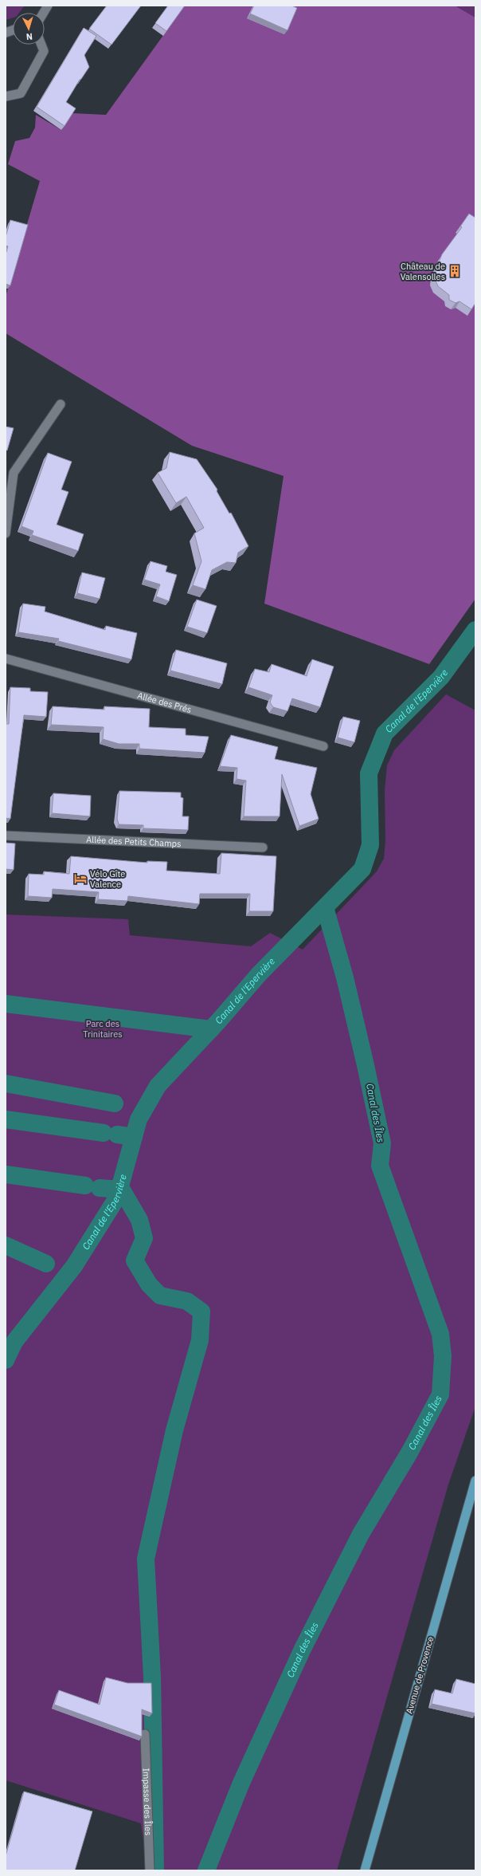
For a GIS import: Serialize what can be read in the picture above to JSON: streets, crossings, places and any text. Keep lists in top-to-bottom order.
{
  "streets": {
    "main road": ["Avenue de Provence"],
    "street": ["Allée des Prés", "Allée des Petits Champs", "Impasse des Îles"]
  },
  "water": ["Canal de l'Epervière", "Canal des Îles"],
  "parks": ["Parc des Trinitaires"],
  "places": {
    "building": ["Château de Valensolles"],
    "hotel": ["Vélo Gîte Valence"]
  },
  "north": "bottom"
}
